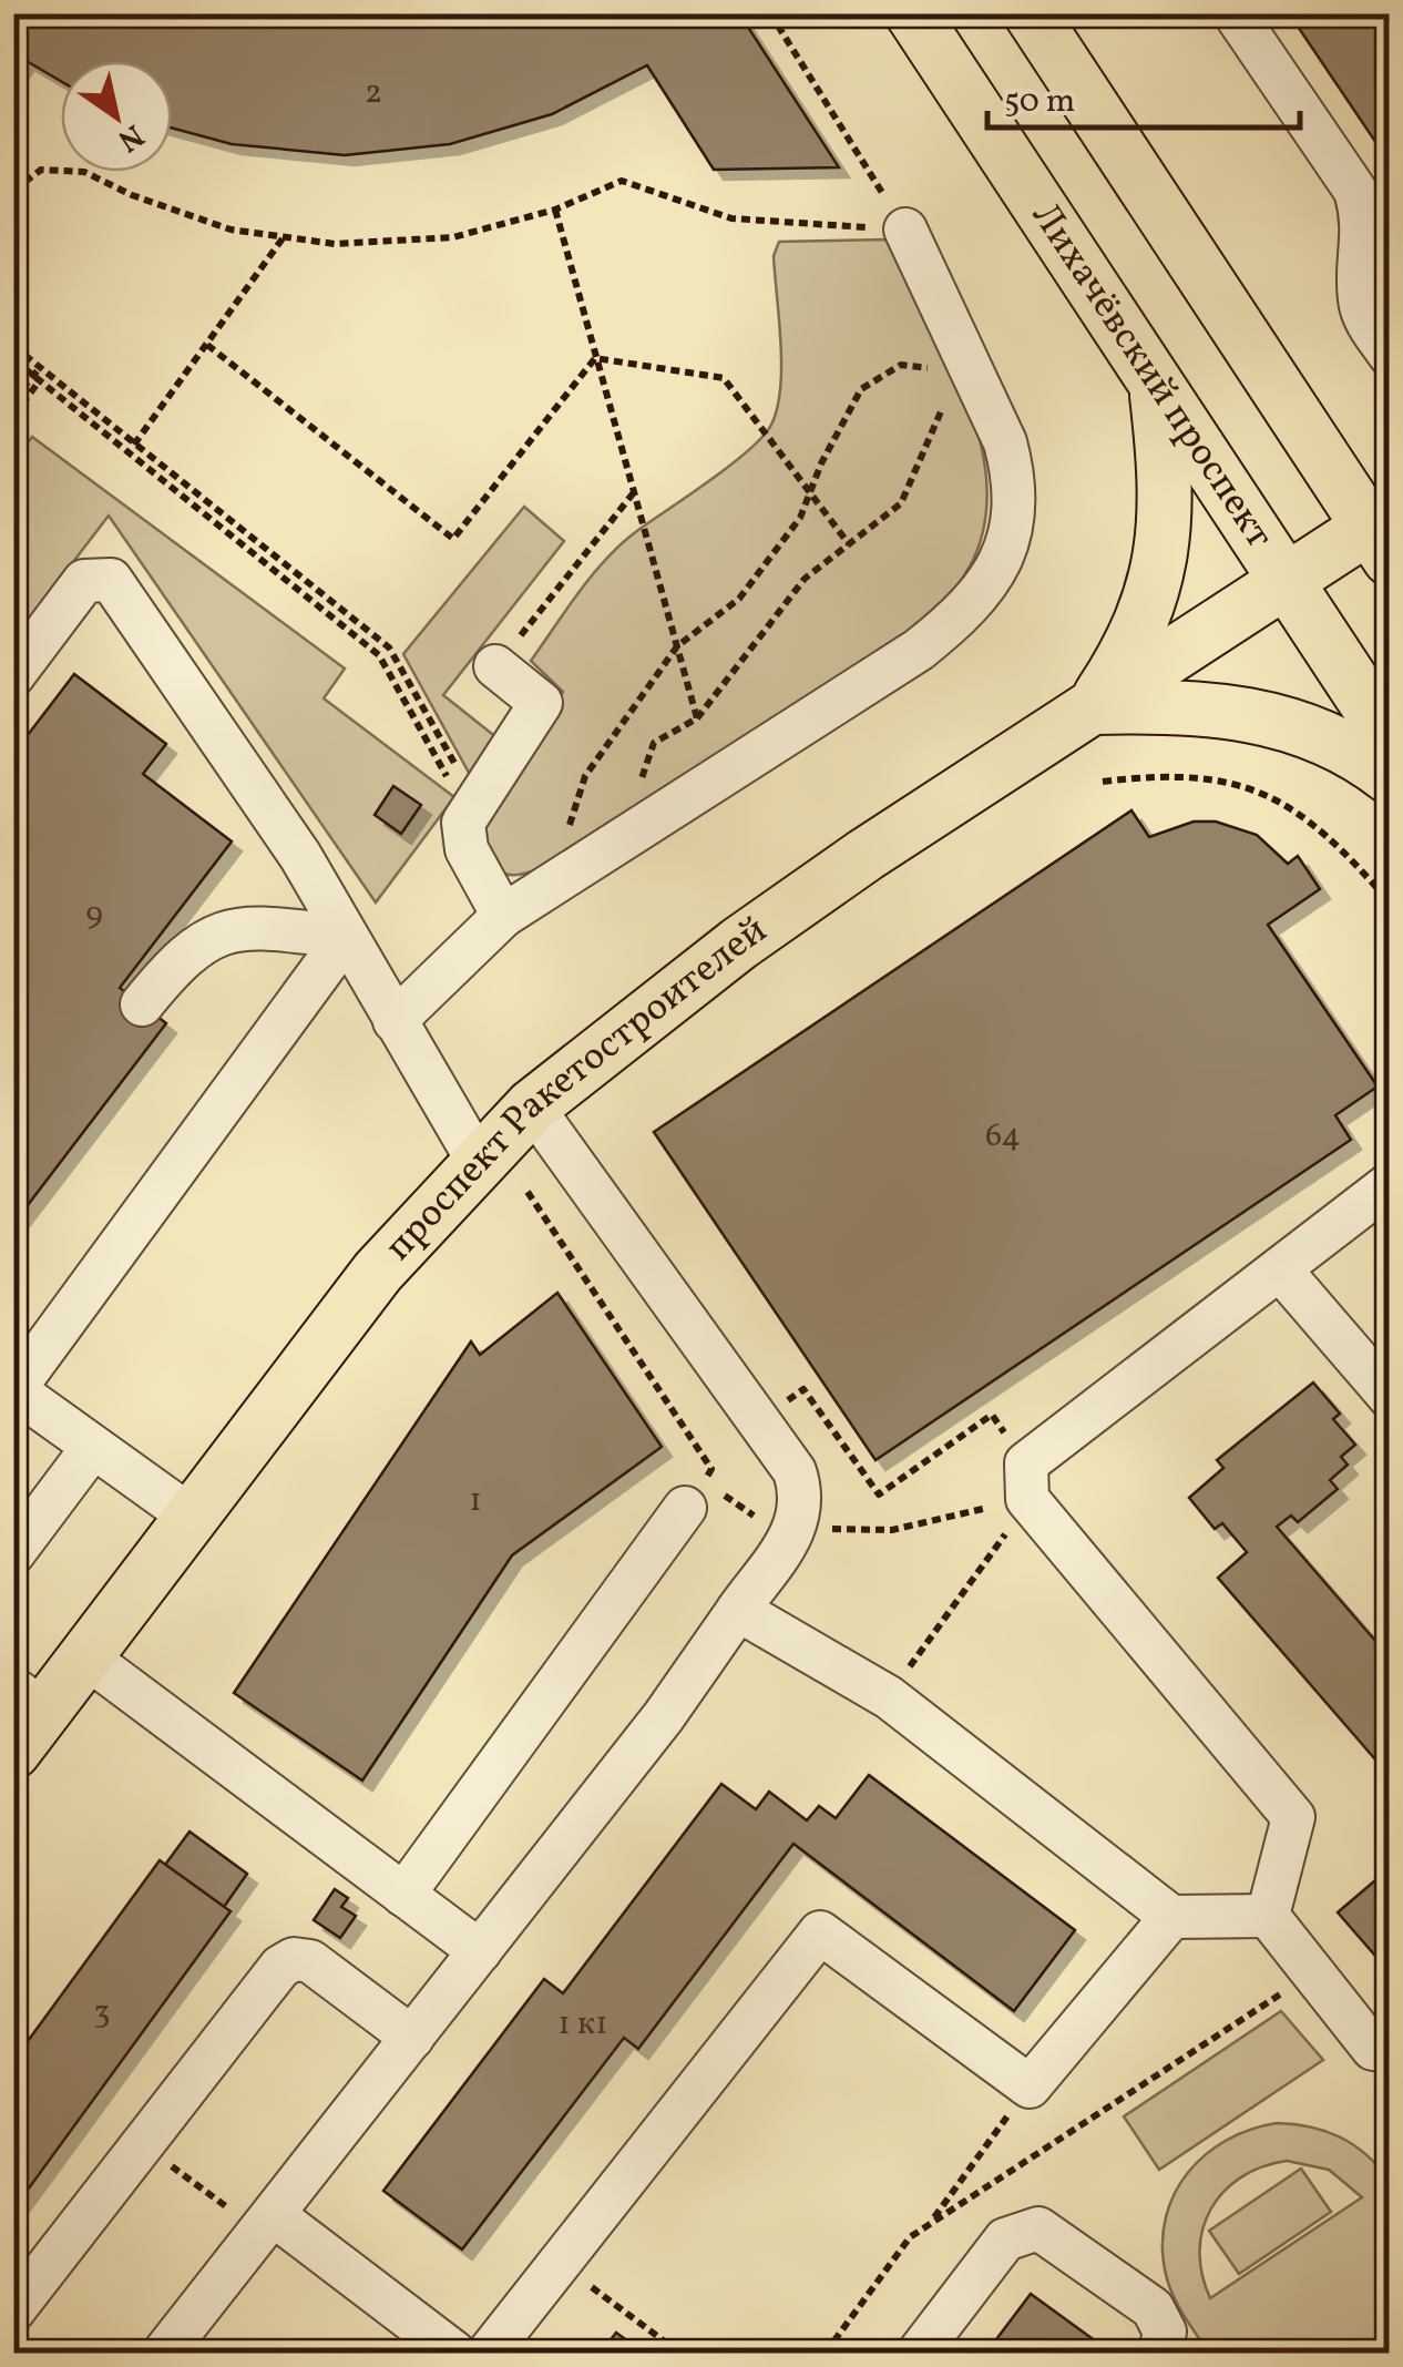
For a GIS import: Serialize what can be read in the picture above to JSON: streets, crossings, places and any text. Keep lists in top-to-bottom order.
{
  "streets": {
    "main road": ["Лихачёвский проспект", "проспект Ракетостроителей"]
  },
  "crossings": [
    ["Лихачёвский проспект", "проспект Ракетостроителей"]
  ],
  "house_numbers": [
    "2",
    "9",
    "64",
    "1",
    "3",
    "1 к1"
  ],
  "scale_bar": "50 m",
  "north": "bottom right"
}
